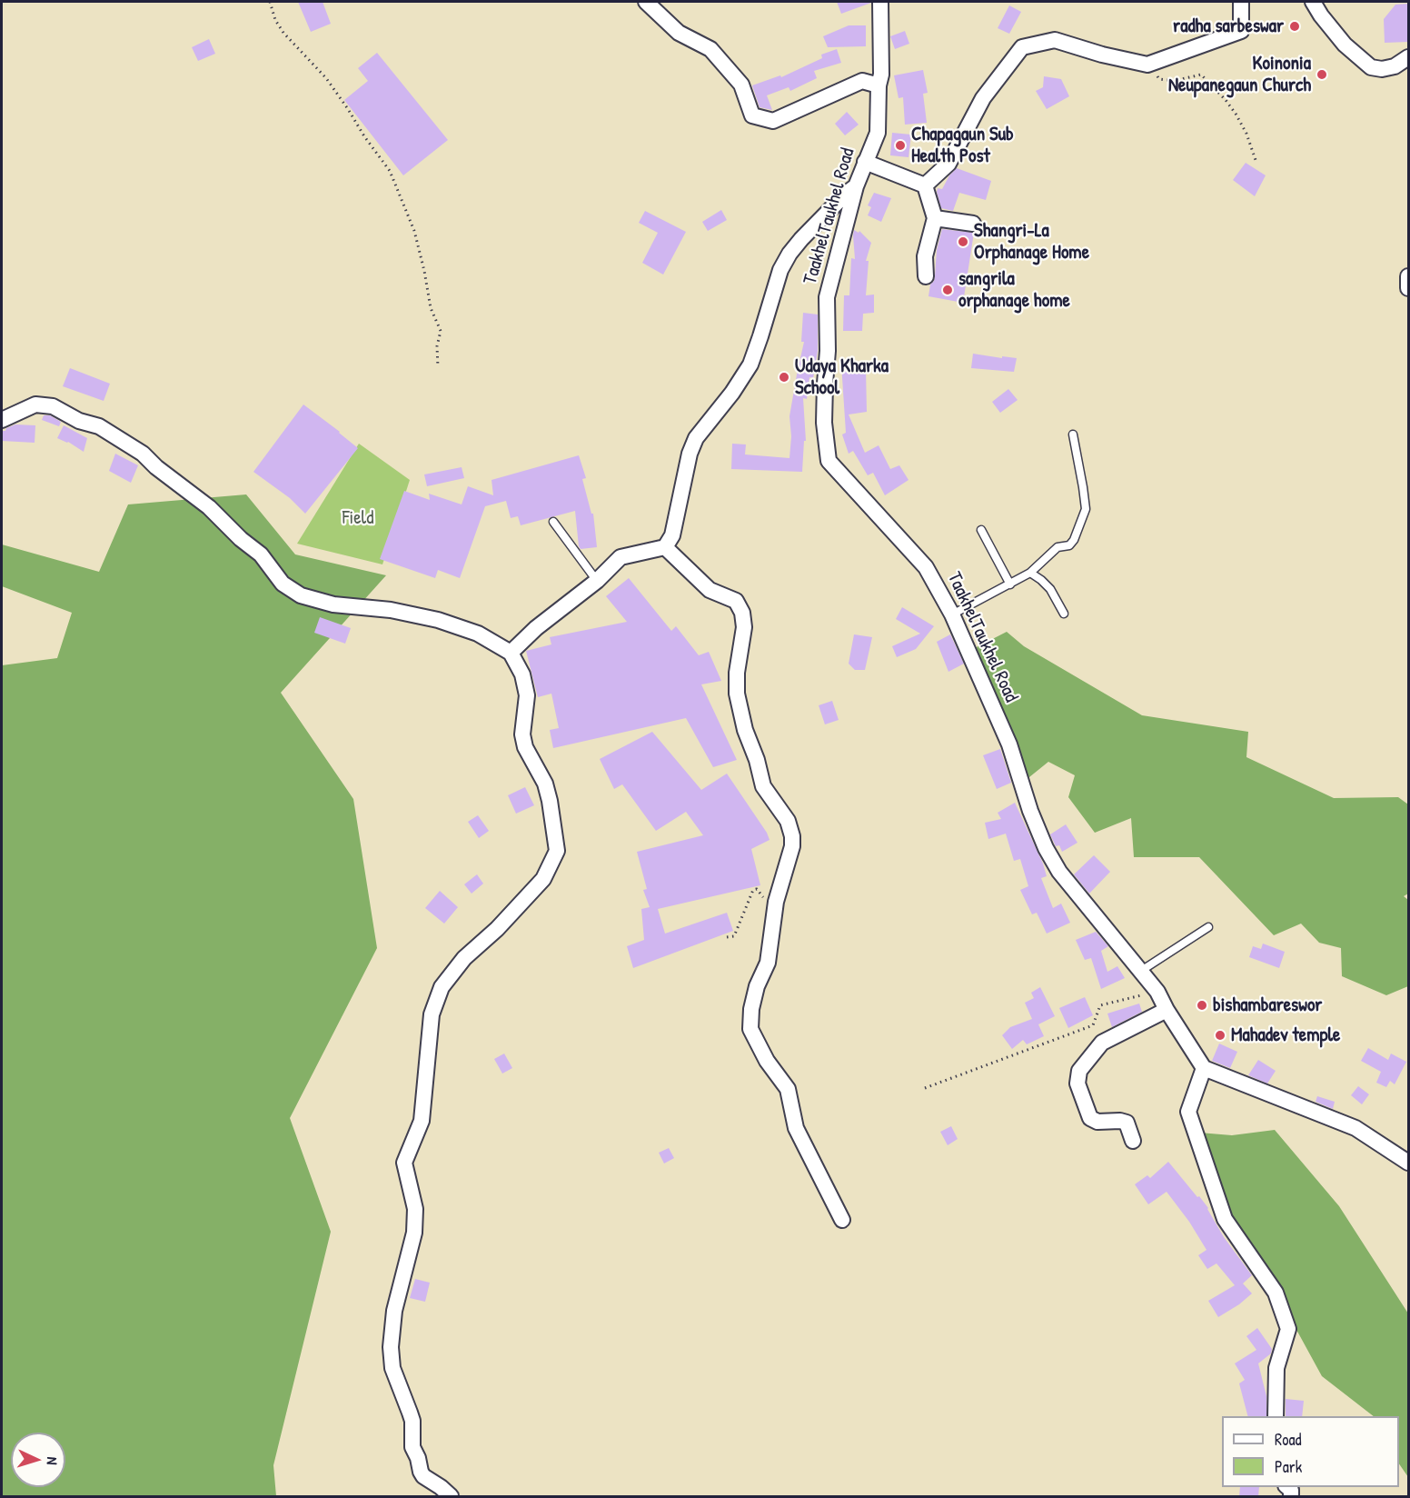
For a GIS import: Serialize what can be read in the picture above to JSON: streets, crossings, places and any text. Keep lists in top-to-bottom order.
{
  "streets": {
    "street": ["TaakhelTaukhel Road"]
  },
  "parks": ["Field"],
  "places": [
    "radha sarbeswar",
    "Koinonia Neupanegaun Church",
    "Chapagaun Sub Health Post",
    "Shangri-La Orphanage Home",
    "sangrila orphanage home",
    "Udaya Kharka School",
    "bishambareswor",
    "Mahadev temple"
  ],
  "legend": ["Road", "Park"],
  "north": "right"
}
